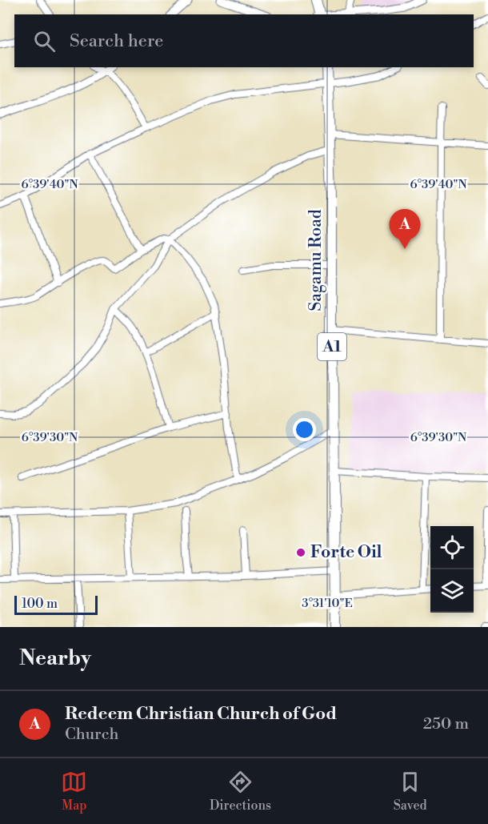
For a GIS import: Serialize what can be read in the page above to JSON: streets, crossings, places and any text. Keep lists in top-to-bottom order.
{
  "streets": {
    "highway": ["Sagamu Road", "A1"]
  },
  "places": ["Forte Oil"],
  "scale_bar": "100 m",
  "page": {
    "search": "Search here",
    "pins": "A",
    "scale": "100 m",
    "heading": "Nearby",
    "list": [
      {
        "mark": "A",
        "name": "Redeem Christian Church of God",
        "note": "Church",
        "value": "250 m"
      }
    ],
    "nav": ["Map", "Directions", "Saved"]
  },
  "coordinates": ["6°39'40\"N", "6°39'30\"N", "3°31'10\"E"]
}
